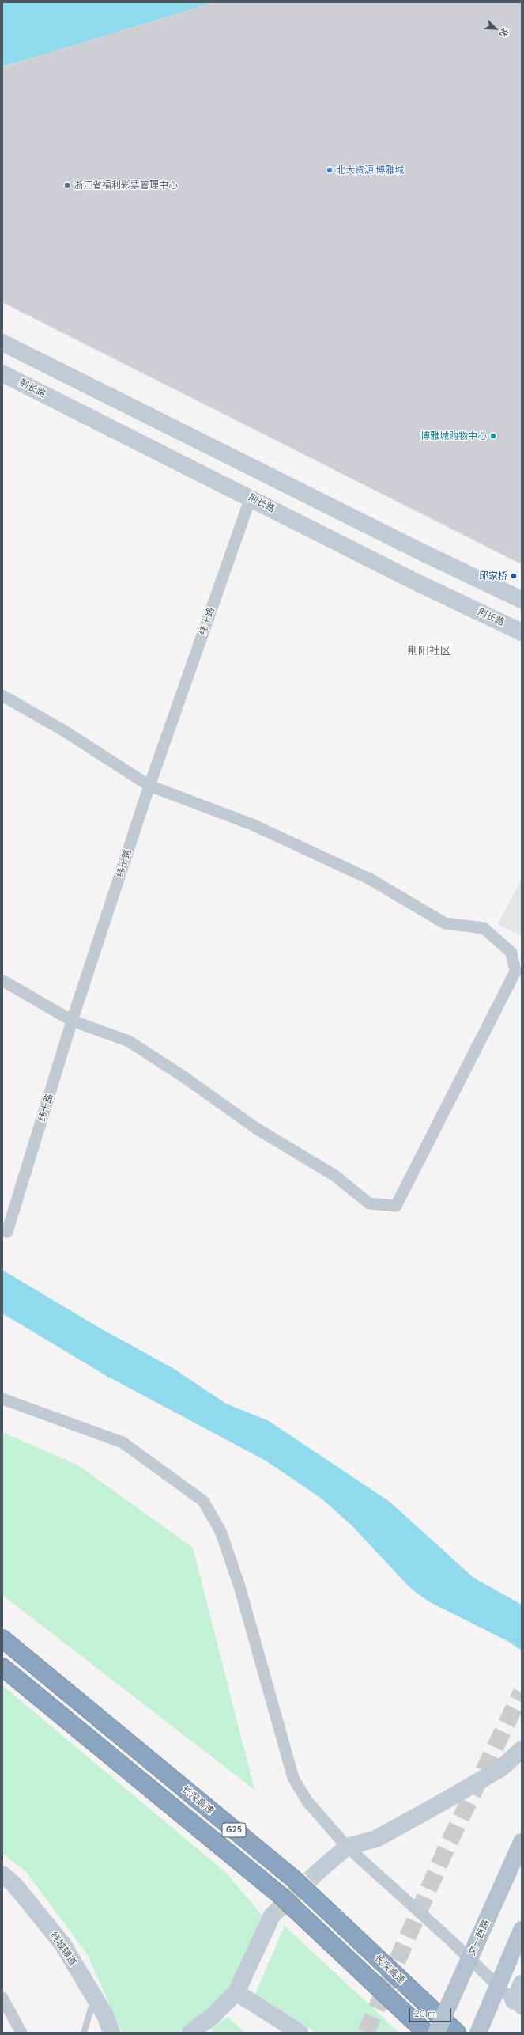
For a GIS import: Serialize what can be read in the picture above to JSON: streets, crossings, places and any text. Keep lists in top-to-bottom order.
{
  "streets": {
    "highway": ["长深高速", "G25"],
    "main road": ["荆长路", "文一西路", "绕城辅道"],
    "street": ["纬十路"]
  },
  "crossings": [
    ["荆长路", "纬十路"]
  ],
  "districts": ["荆阳社区"],
  "places": [
    "北大资源·博雅城",
    "浙江省福利彩票管理中心",
    "博雅城购物中心",
    "邱家桥"
  ],
  "scale_bar": "20 m",
  "north": "bottom right"
}
